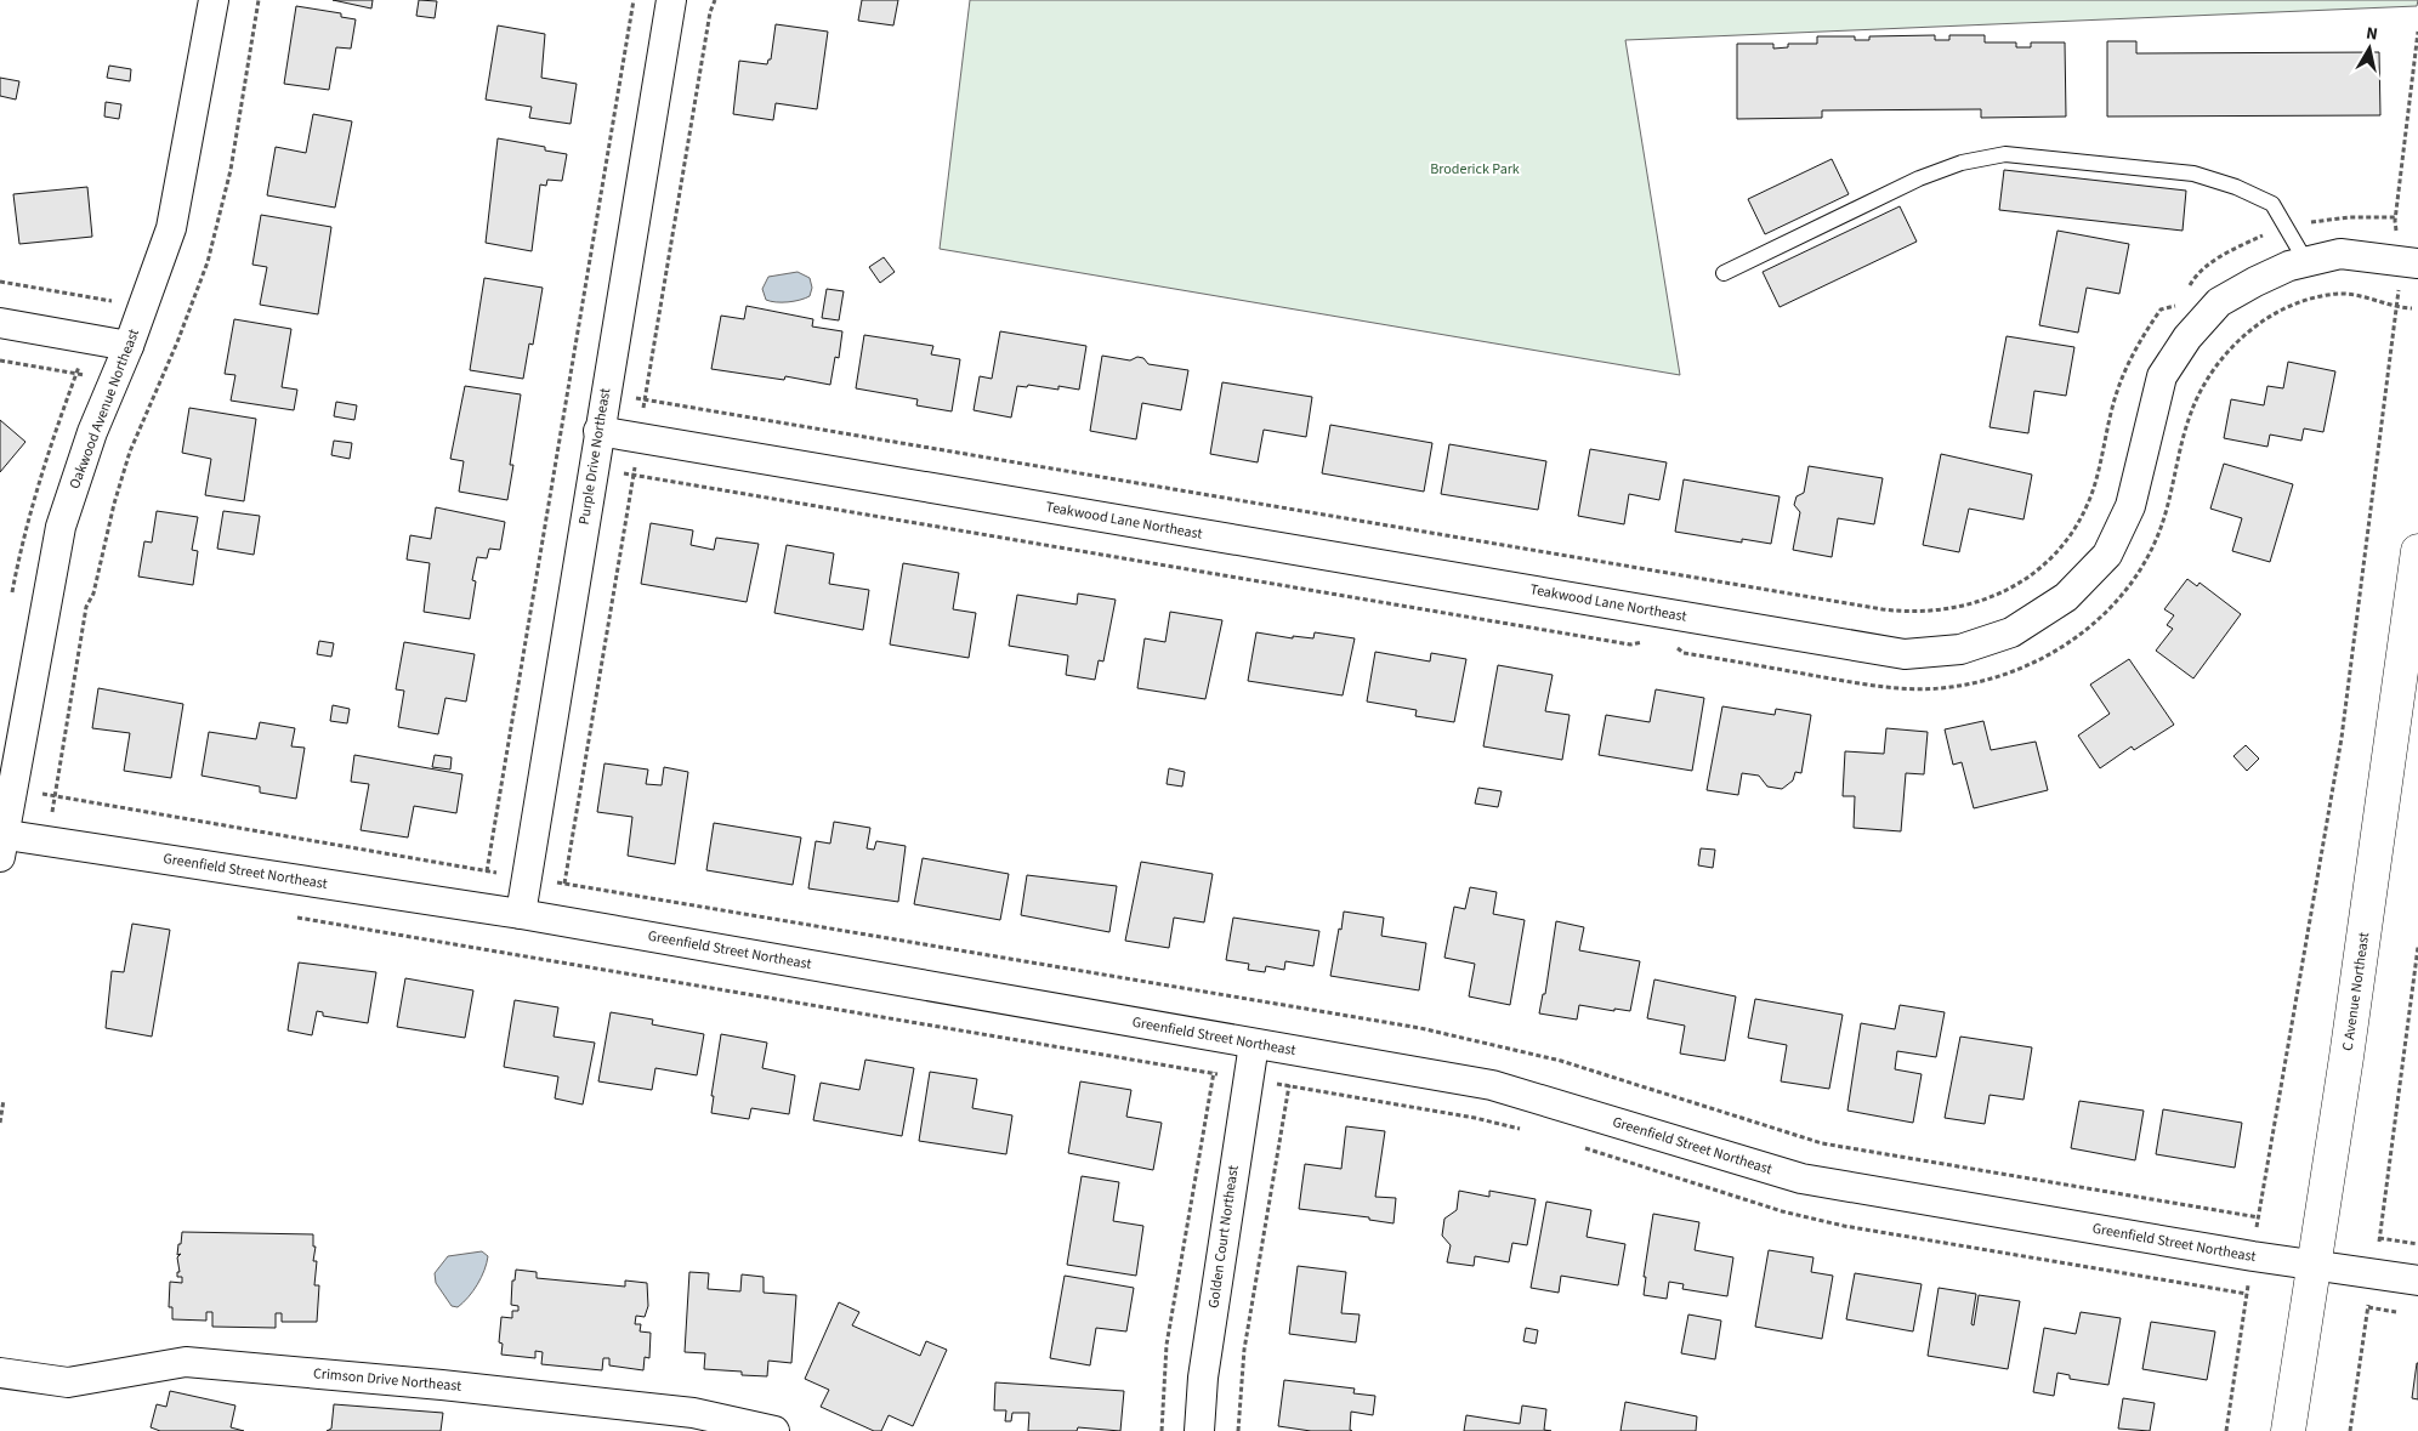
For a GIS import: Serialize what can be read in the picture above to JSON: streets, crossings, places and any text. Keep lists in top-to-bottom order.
{
  "streets": {
    "main road": ["C Avenue Northeast"],
    "street": [
      "Oakwood Avenue Northeast",
      "Purple Drive Northeast",
      "Teakwood Lane Northeast",
      "Greenfield Street Northeast",
      "Golden Court Northeast",
      "Crimson Drive Northeast"
    ]
  },
  "crossings": [
    ["Oakwood Avenue Northeast", "Greenfield Street Northeast"],
    ["Purple Drive Northeast", "Teakwood Lane Northeast"],
    ["Purple Drive Northeast", "Greenfield Street Northeast"],
    ["Greenfield Street Northeast", "C Avenue Northeast"],
    ["Greenfield Street Northeast", "Golden Court Northeast"]
  ],
  "parks": ["Broderick Park"],
  "north": "top"
}
